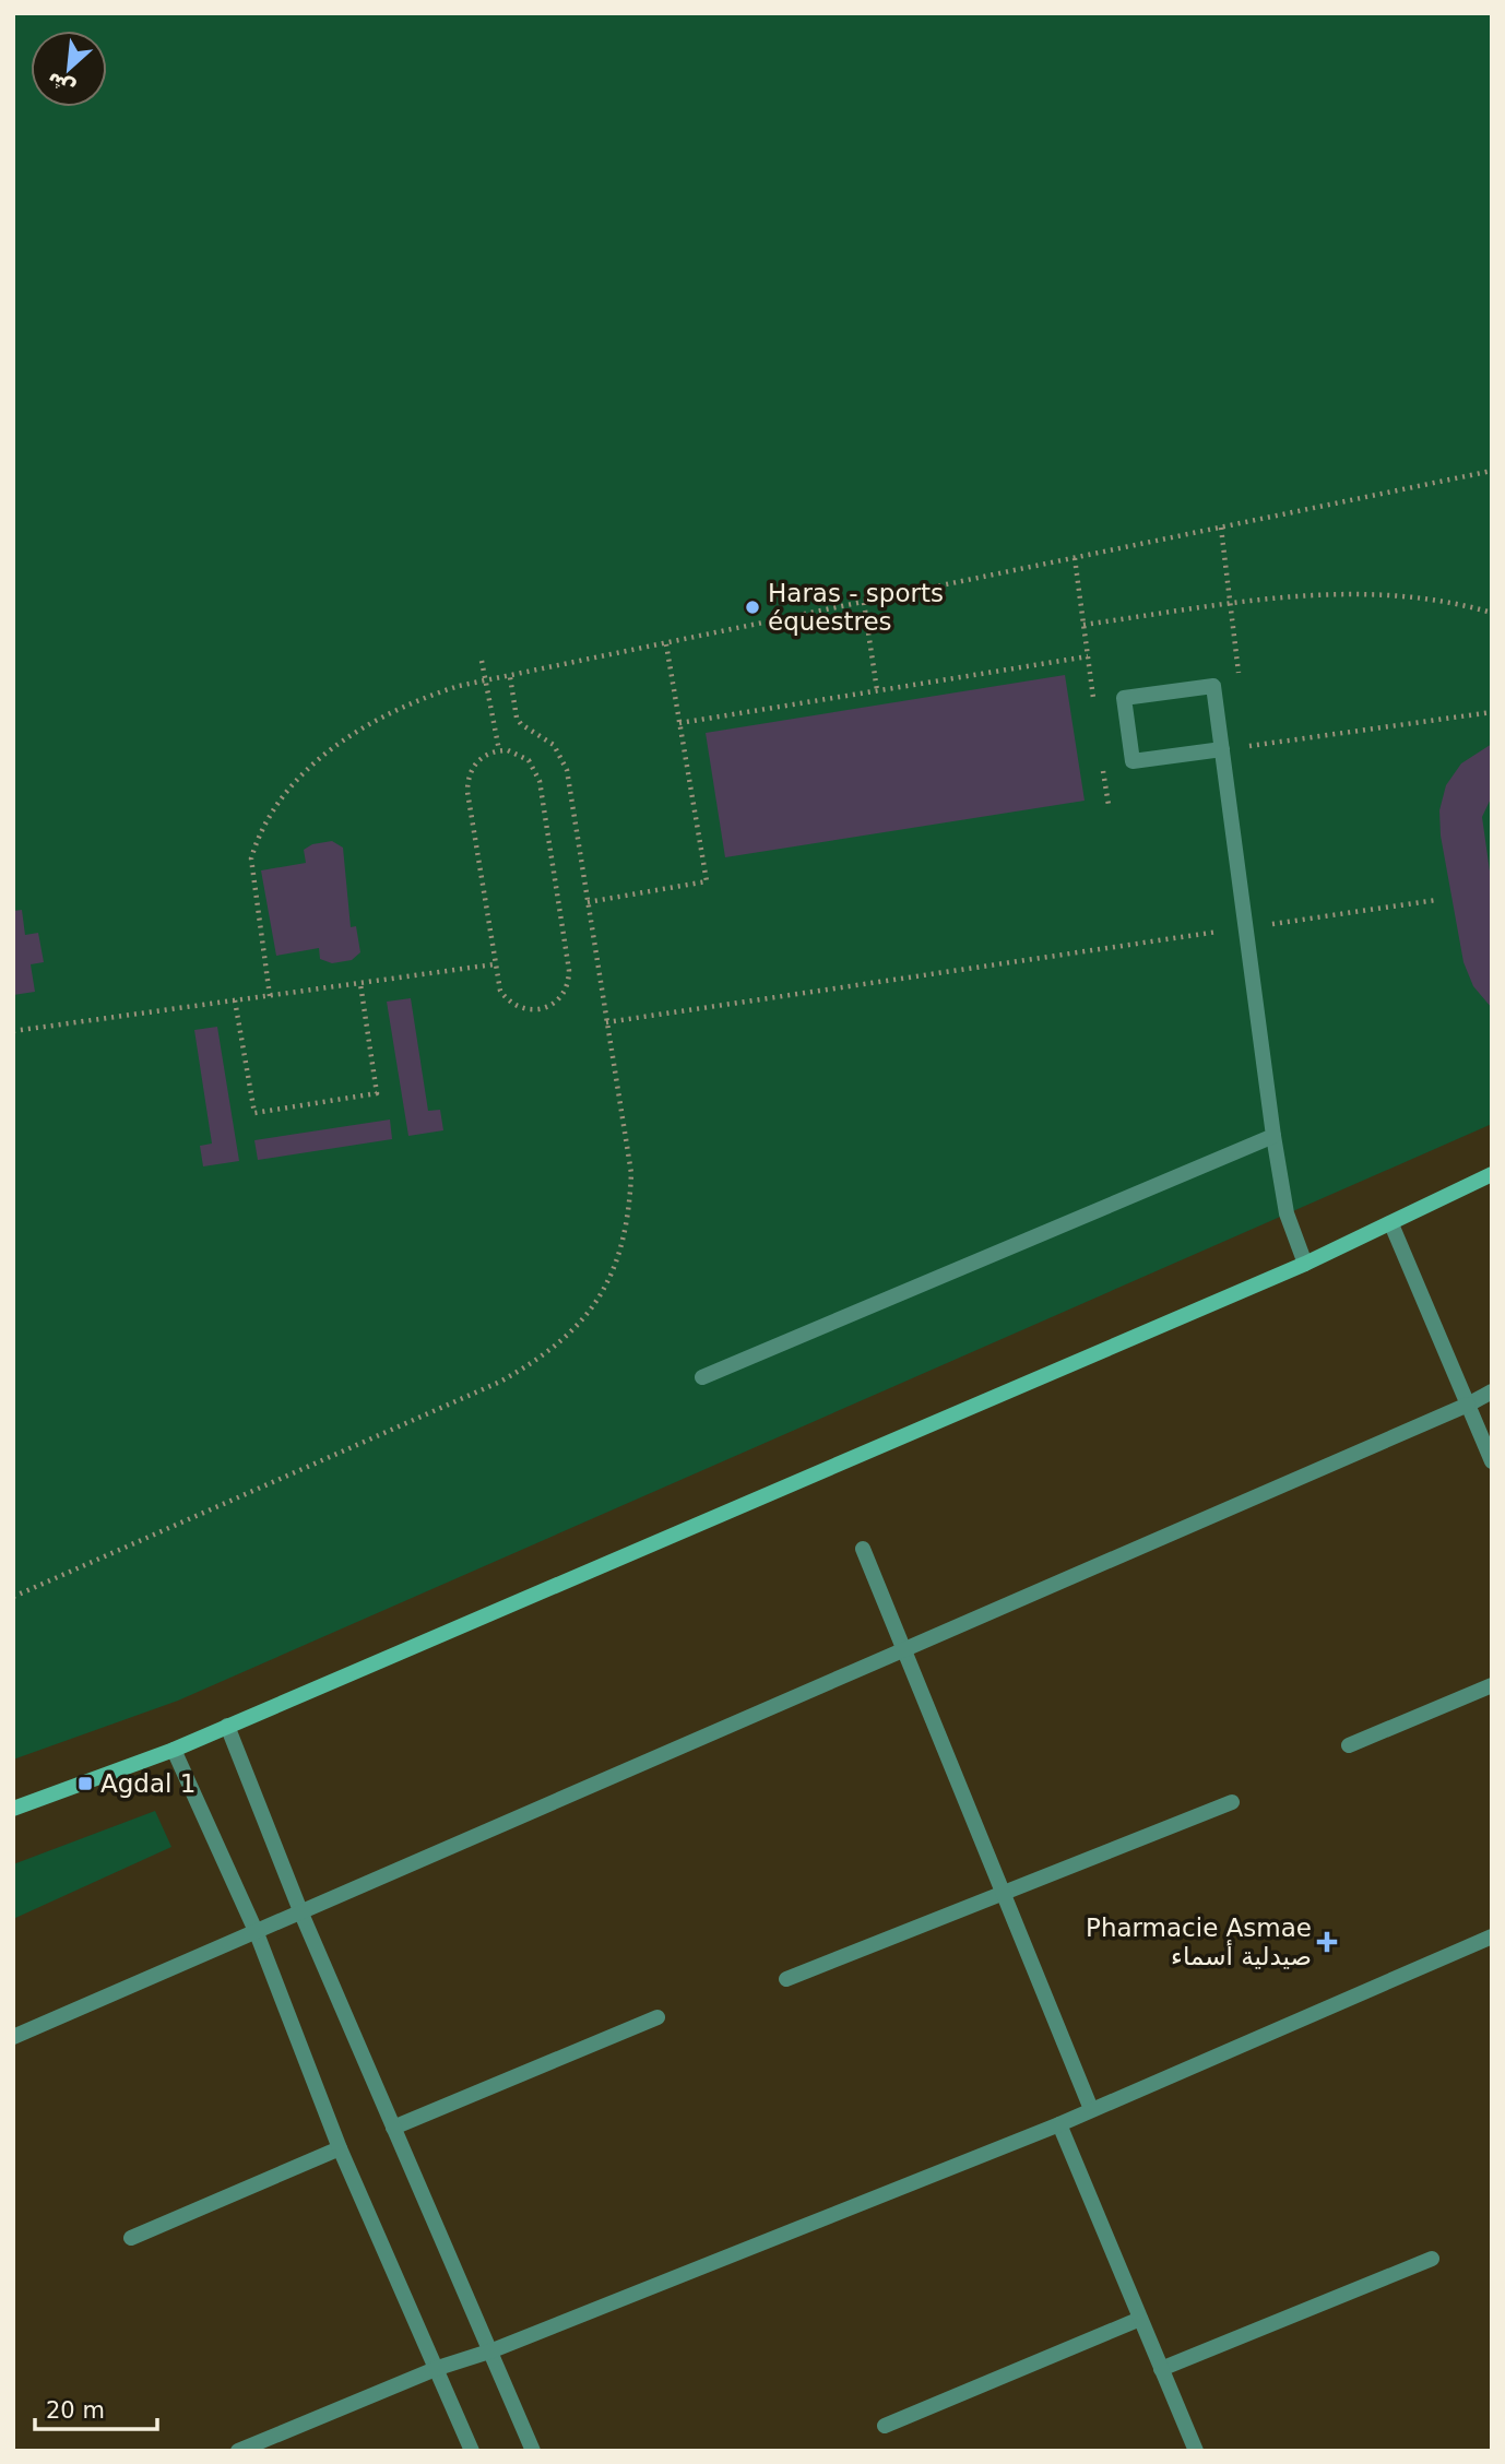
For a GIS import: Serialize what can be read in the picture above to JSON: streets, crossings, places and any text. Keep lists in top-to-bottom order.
{
  "places": {
    "other": ["Haras - sports équestres"],
    "transit": ["Agdal 1"],
    "health": ["Pharmacie Asmae صيدلية أسماء"]
  },
  "scale_bar": "20 m",
  "north": "bottom left"
}
